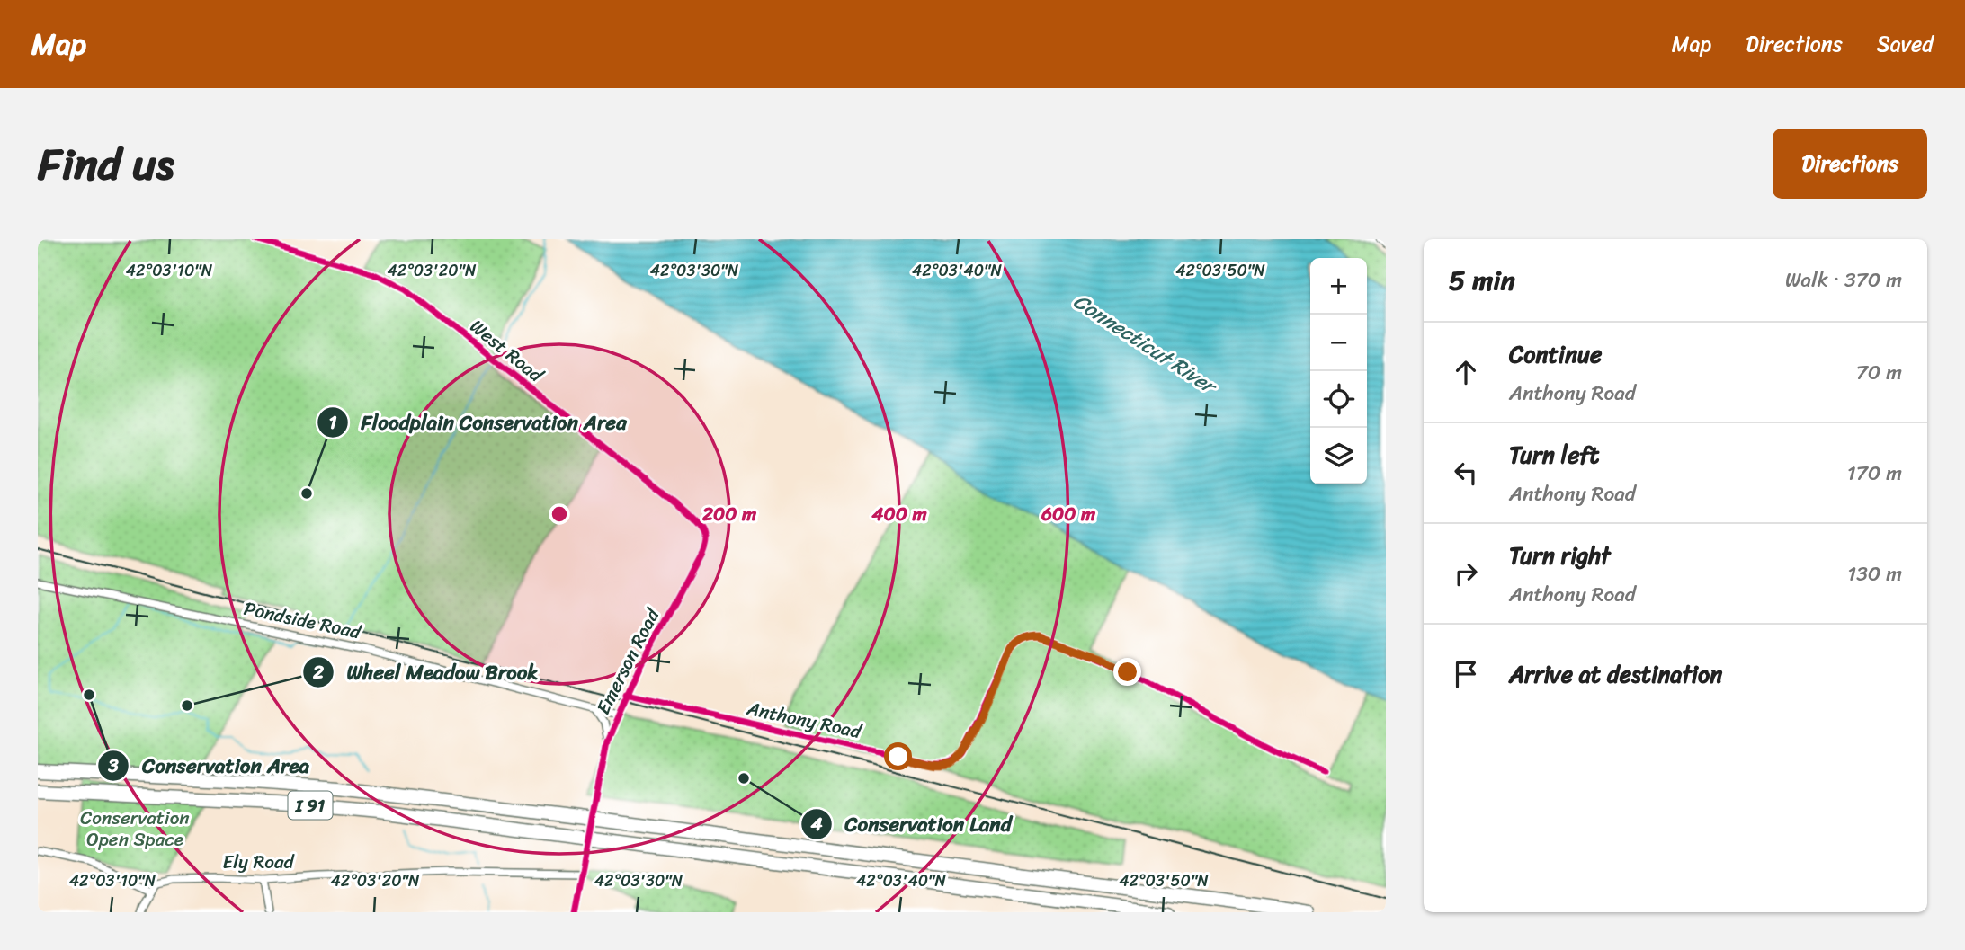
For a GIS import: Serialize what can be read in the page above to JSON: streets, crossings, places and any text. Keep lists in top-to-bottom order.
{
  "streets": {
    "highway": ["I 91"],
    "street": [
      "West Road",
      "Pondside Road",
      "Emerson Road",
      "Anthony Road",
      "Ely Road"
    ]
  },
  "crossings": [
    ["West Road", "Emerson Road"],
    ["Pondside Road", "Emerson Road"],
    ["Emerson Road", "Anthony Road"],
    ["Emerson Road", "Ely Road"]
  ],
  "water": ["Connecticut River"],
  "parks": ["Conservation Open Space"],
  "places": [
    "Floodplain Conservation Area",
    "Conservation Area",
    "Wheel Meadow Brook",
    "Conservation Land"
  ],
  "page": {
    "header": "Map",
    "nav": ["Map", "Directions", "Saved"],
    "title": "Find us",
    "buttons": "Directions",
    "heading": ["5 min", "Walk · 370 m"],
    "map_buttons": ["+", "−"],
    "list": [
      ["Continue", "Anthony Road", "70 m"],
      ["Turn left", "Anthony Road", "170 m"],
      ["Turn right", "Anthony Road", "130 m"],
      "Arrive at destination"
    ]
  },
  "coordinates": [
    "42°03'10\"N",
    "42°03'20\"N",
    "42°03'30\"N",
    "42°03'40\"N",
    "42°03'50\"N"
  ],
  "rings": ["200 m", "400 m", "600 m"]
}
